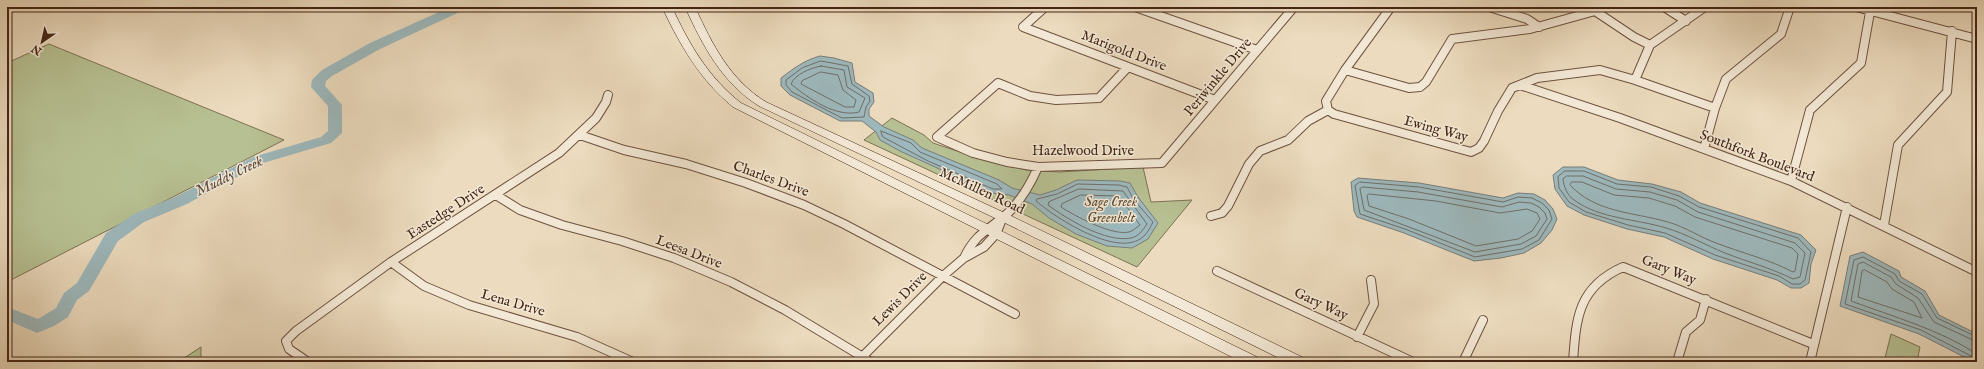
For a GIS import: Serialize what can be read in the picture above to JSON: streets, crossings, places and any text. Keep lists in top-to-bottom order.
{
  "streets": {
    "main road": ["McMillen Road"],
    "street": [
      "Marigold Drive",
      "Periwinkle Drive",
      "Ewing Way",
      "Hazelwood Drive",
      "Southfork Boulevard",
      "Charles Drive",
      "Eastedge Drive",
      "Leesa Drive",
      "Gary Way",
      "Lewis Drive",
      "Lena Drive"
    ]
  },
  "crossings": [
    ["Marigold Drive", "Periwinkle Drive"],
    ["Marigold Drive", "Hazelwood Drive"],
    ["Periwinkle Drive", "Hazelwood Drive"],
    ["Ewing Way", "Southfork Boulevard"],
    ["Hazelwood Drive", "Lewis Drive"],
    ["Charles Drive", "Eastedge Drive"],
    ["Charles Drive", "Lewis Drive"],
    ["McMillen Road", "Lewis Drive"],
    ["Eastedge Drive", "Leesa Drive"],
    ["Eastedge Drive", "Lena Drive"],
    ["Leesa Drive", "Lewis Drive"]
  ],
  "water": ["Muddy Creek"],
  "parks": ["Sage Creek Greenbelt"],
  "north": "bottom left"
}
